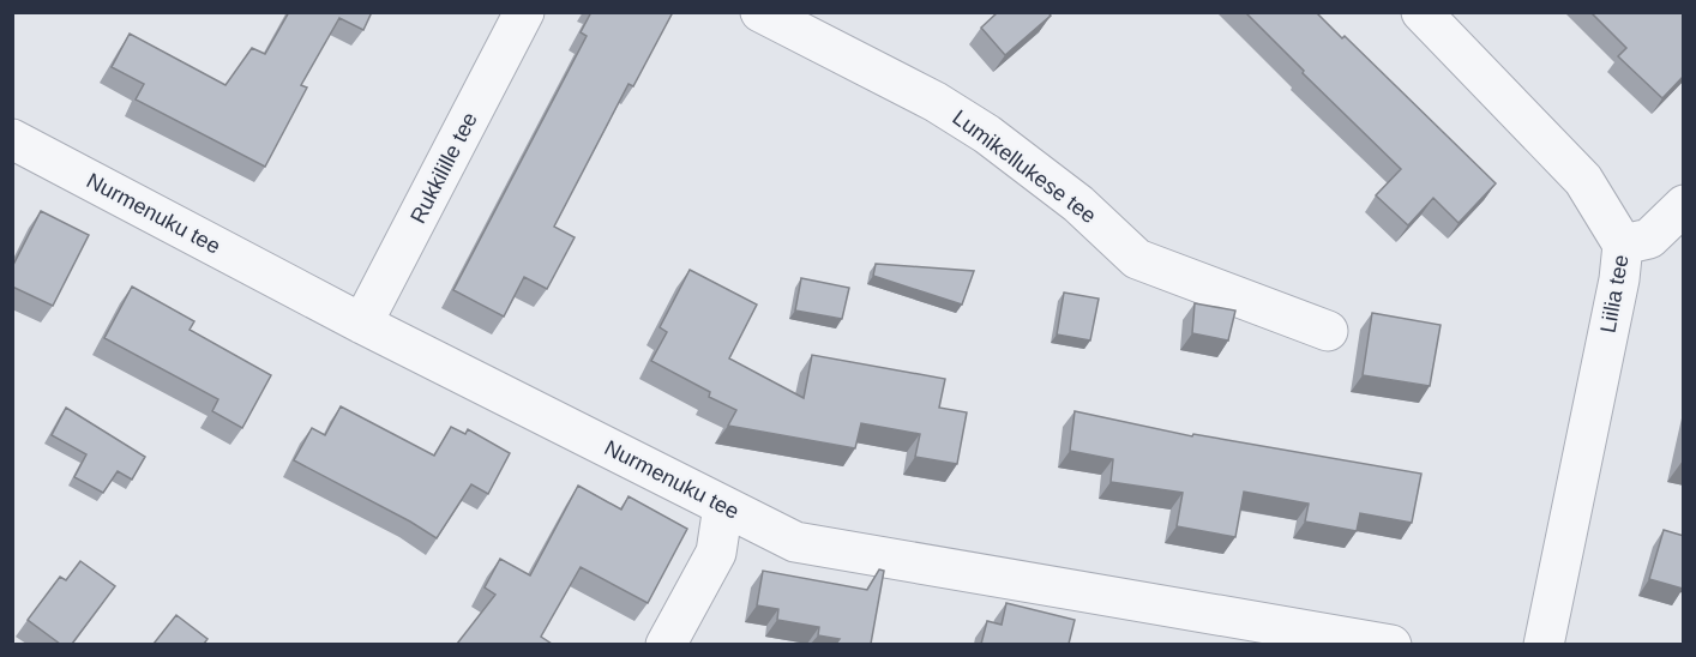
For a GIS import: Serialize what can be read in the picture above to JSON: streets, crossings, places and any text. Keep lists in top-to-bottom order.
{
  "streets": {
    "street": [
      "Lumikellukese tee",
      "Rukkilille tee",
      "Nurmenuku tee",
      "Liilia tee"
    ]
  },
  "crossings": [
    ["Rukkilille tee", "Nurmenuku tee"]
  ]
}
